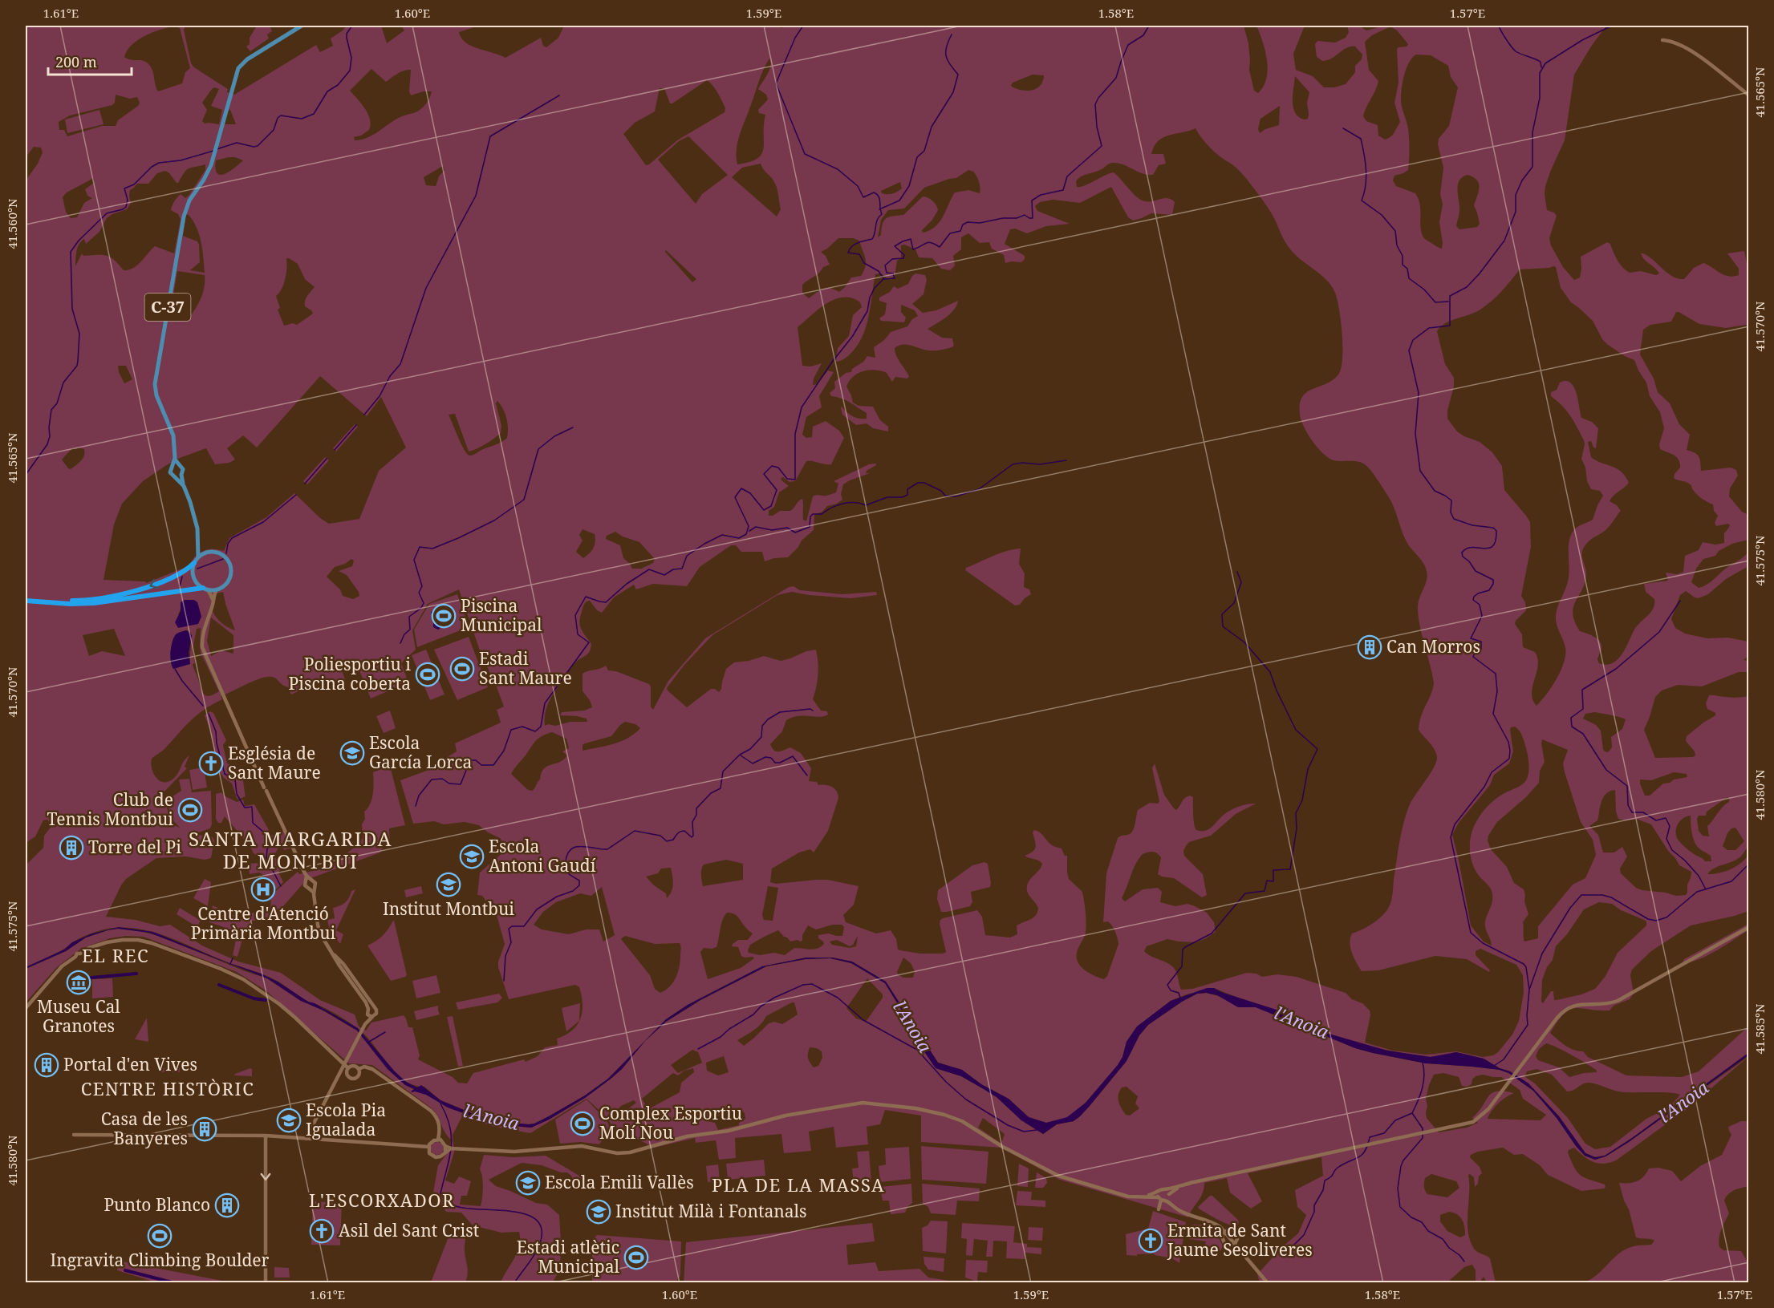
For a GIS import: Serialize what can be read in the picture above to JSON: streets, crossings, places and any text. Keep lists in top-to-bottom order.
{
  "streets": {
    "main road": ["C-37"]
  },
  "districts": [
    "SANTA MARGARIDA DE MONTBUI",
    "EL REC",
    "CENTRE HISTÒRIC",
    "PLA DE LA MASSA",
    "L'ESCORXADOR"
  ],
  "water": ["l'Anoia"],
  "places": {
    "sports": [
      "Piscina Municipal",
      "Estadi Sant Maure",
      "Poliesportiu i Piscina coberta",
      "Club de Tennis Montbui",
      "Complex Esportiu Molí Nou",
      "Ingravita Climbing Boulder",
      "Estadi atlètic Municipal"
    ],
    "building": [
      "Can Morros",
      "Torre del Pi",
      "Portal d'en Vives",
      "Casa de les Banyeres",
      "Punto Blanco"
    ],
    "school or university": [
      "Escola García Lorca",
      "Escola Antoni Gaudí",
      "Institut Montbui",
      "Escola Pia Igualada",
      "Escola Emili Vallès",
      "Institut Milà i Fontanals"
    ],
    "church": ["Església de Sant Maure", "Asil del Sant Crist", "Ermita de Sant Jaume Sesoliveres"],
    "hospital": ["Centre d'Atenció Primària Montbui"],
    "museum": ["Museu Cal Granotes"]
  },
  "scale_bar": "200 m",
  "coordinates": [
    "1.61°E",
    "1.60°E",
    "1.59°E",
    "1.58°E",
    "1.57°E",
    "41.565°N",
    "41.560°N",
    "41.570°N",
    "41.575°N",
    "41.580°N",
    "41.585°N"
  ]
}
